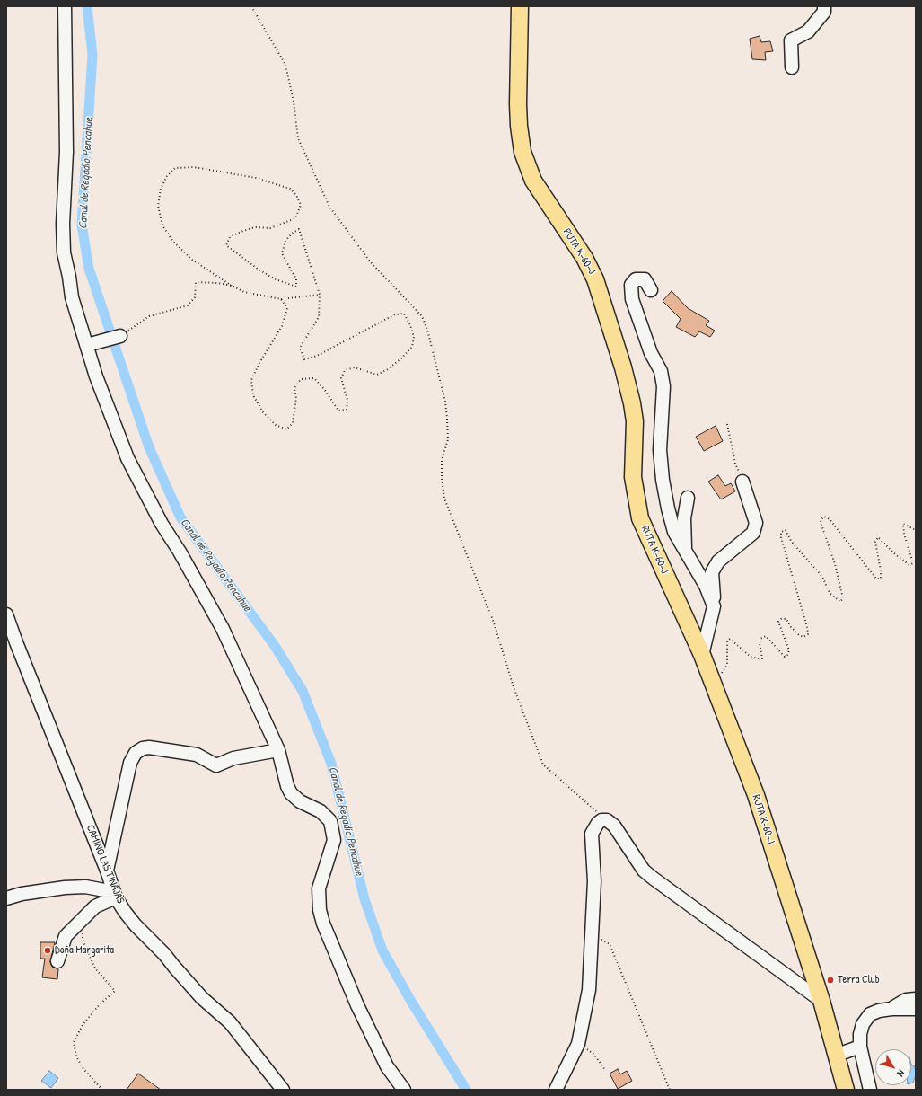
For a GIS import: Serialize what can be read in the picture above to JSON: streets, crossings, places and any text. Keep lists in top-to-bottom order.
{
  "streets": {
    "main road": ["RUTA K-60-J"],
    "street": ["CAMINO LAS TINAJAS"]
  },
  "water": ["Canal de Regadío Pencahue"],
  "places": ["Doña Margarita", "Terra Club"],
  "north": "bottom right"
}
